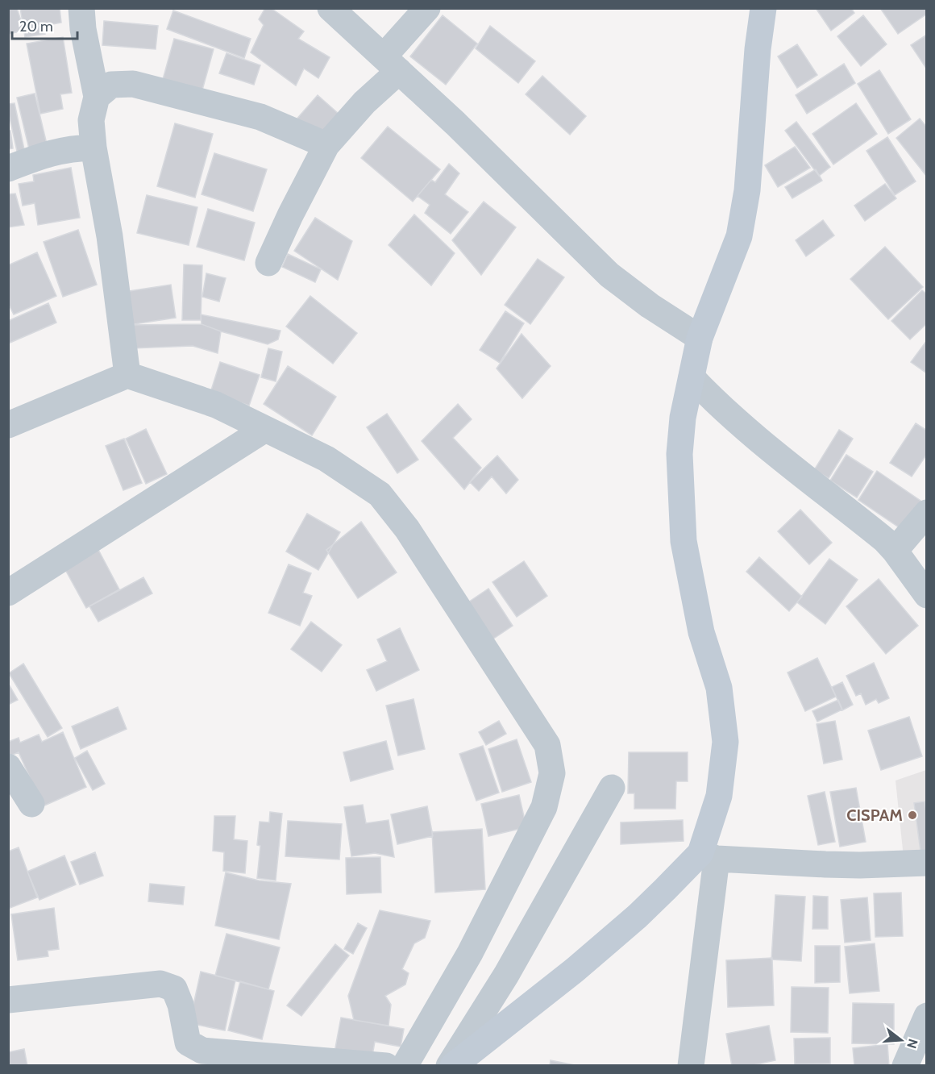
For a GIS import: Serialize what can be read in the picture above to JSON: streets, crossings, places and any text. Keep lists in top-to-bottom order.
{
  "places": ["CISPAM"],
  "scale_bar": "20 m",
  "north": "right"
}
